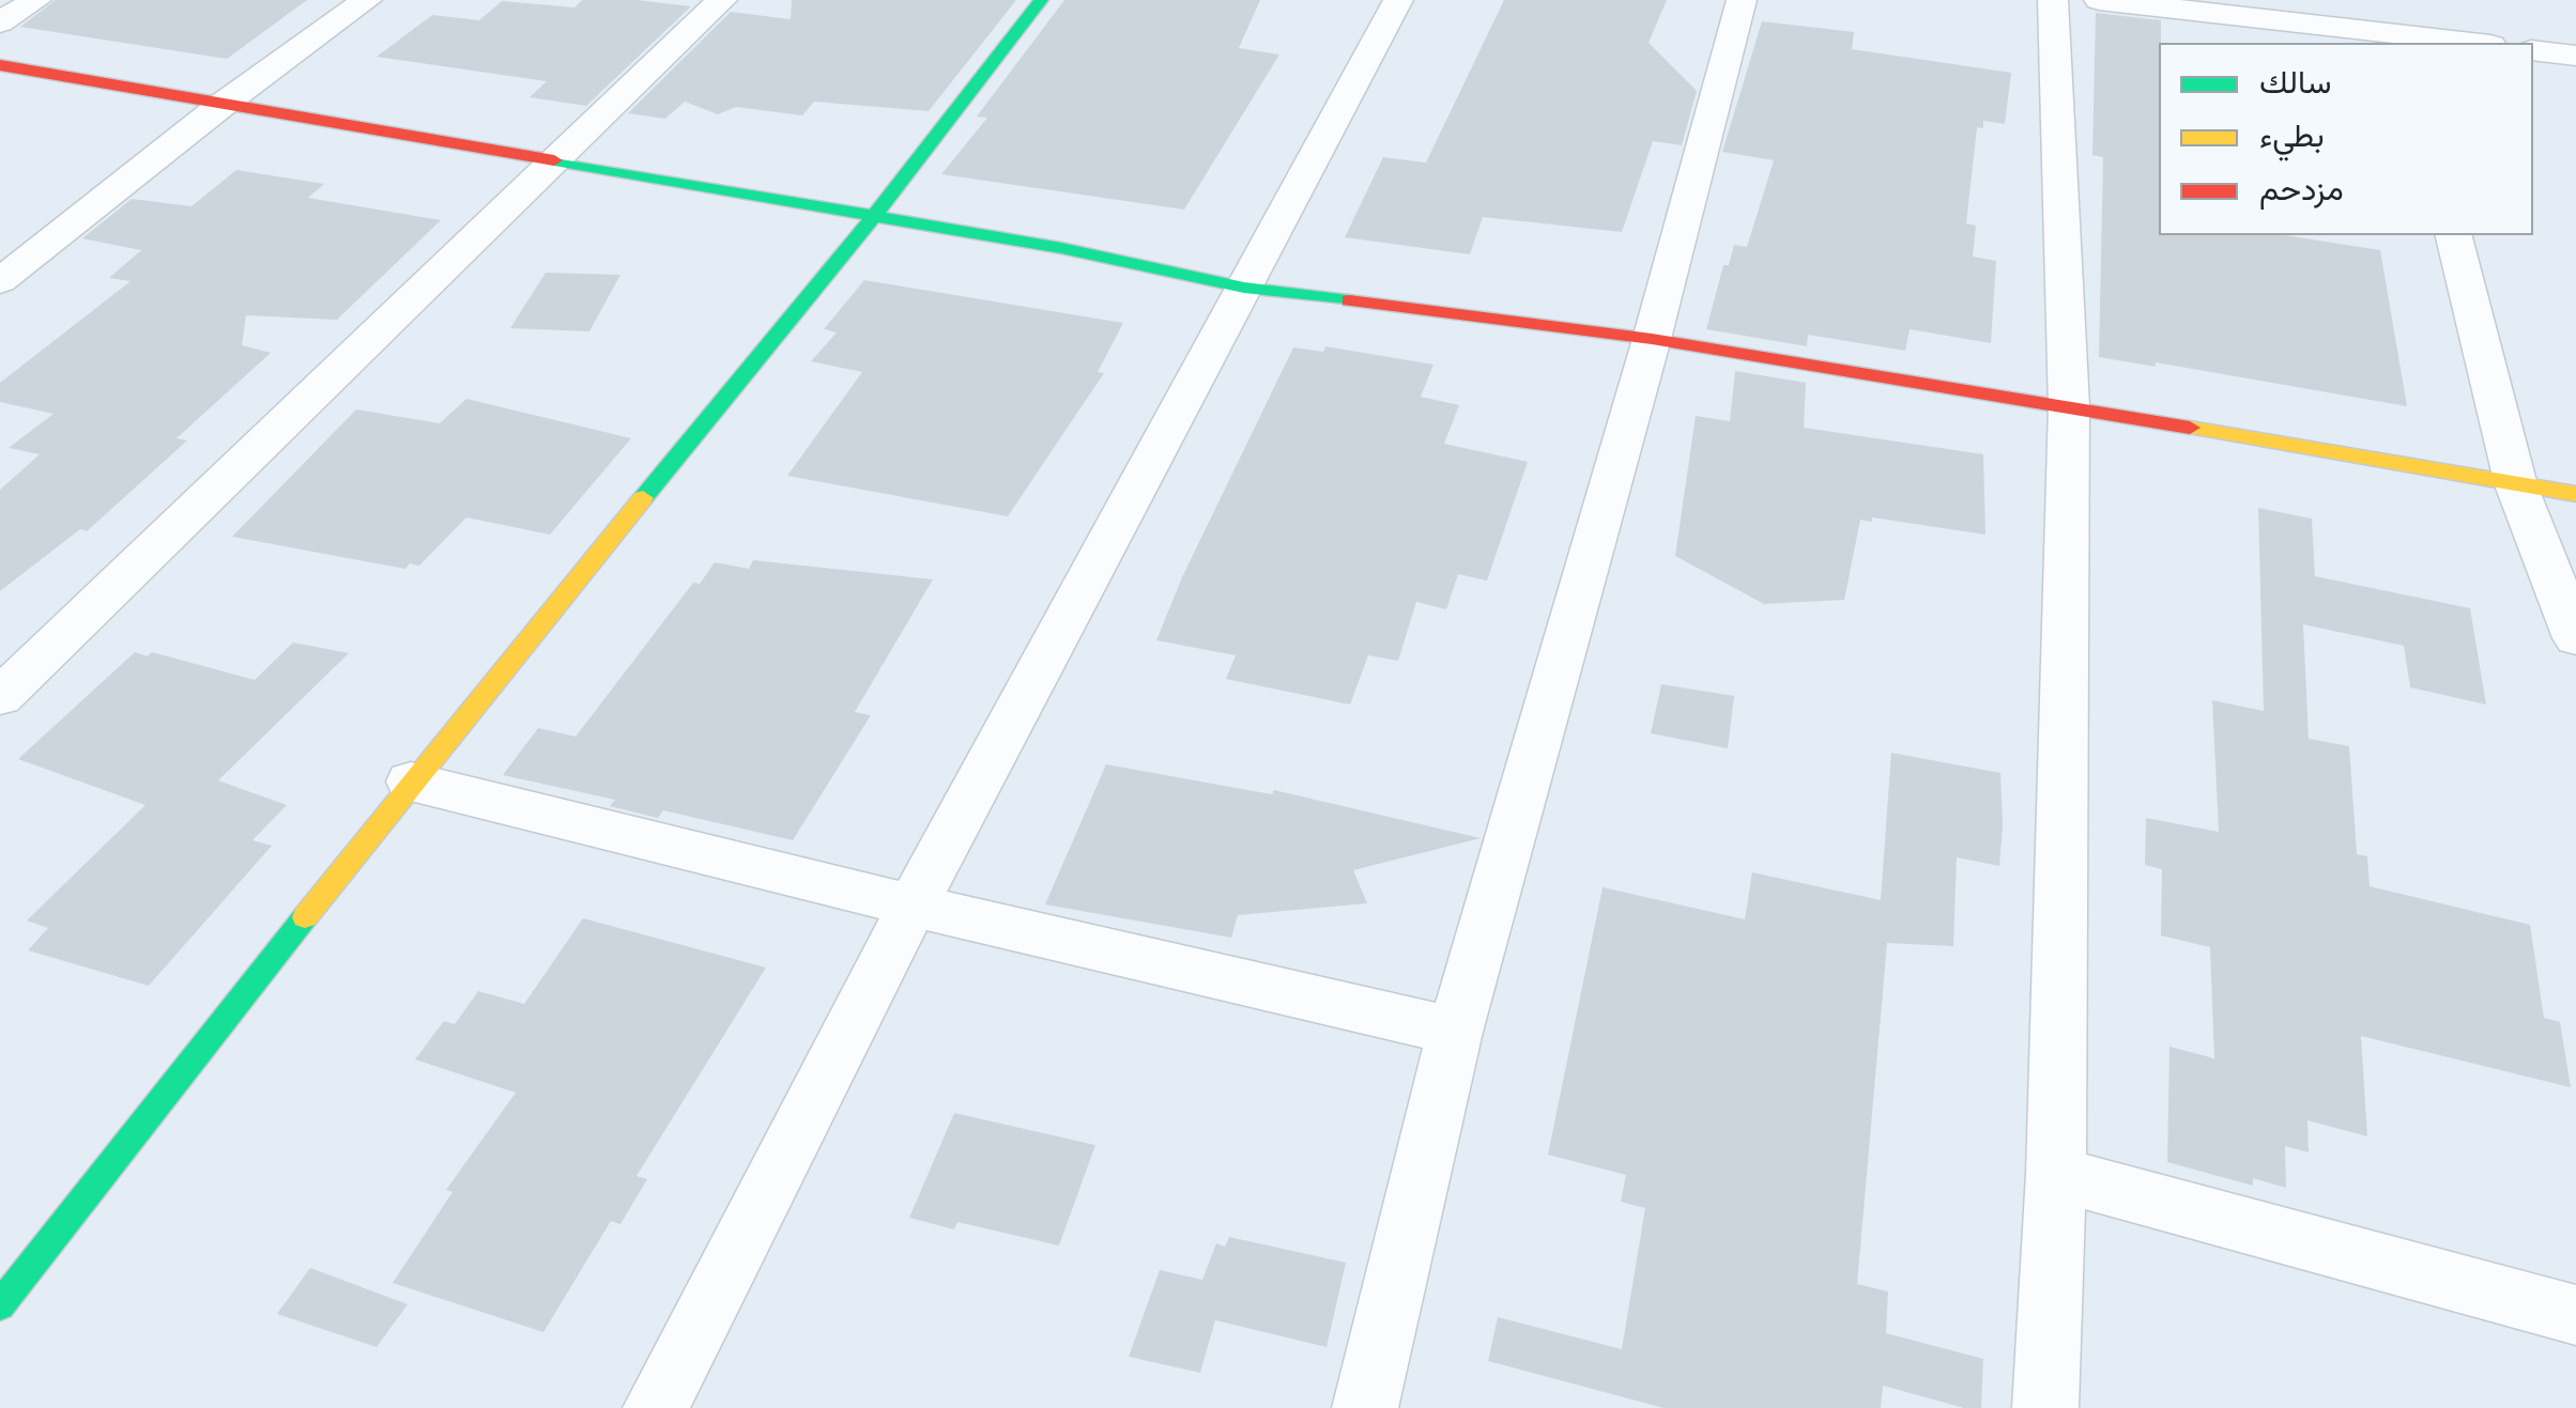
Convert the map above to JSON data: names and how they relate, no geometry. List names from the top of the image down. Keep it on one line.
{"legend":["سالك","بطيء","مزدحم"]}
